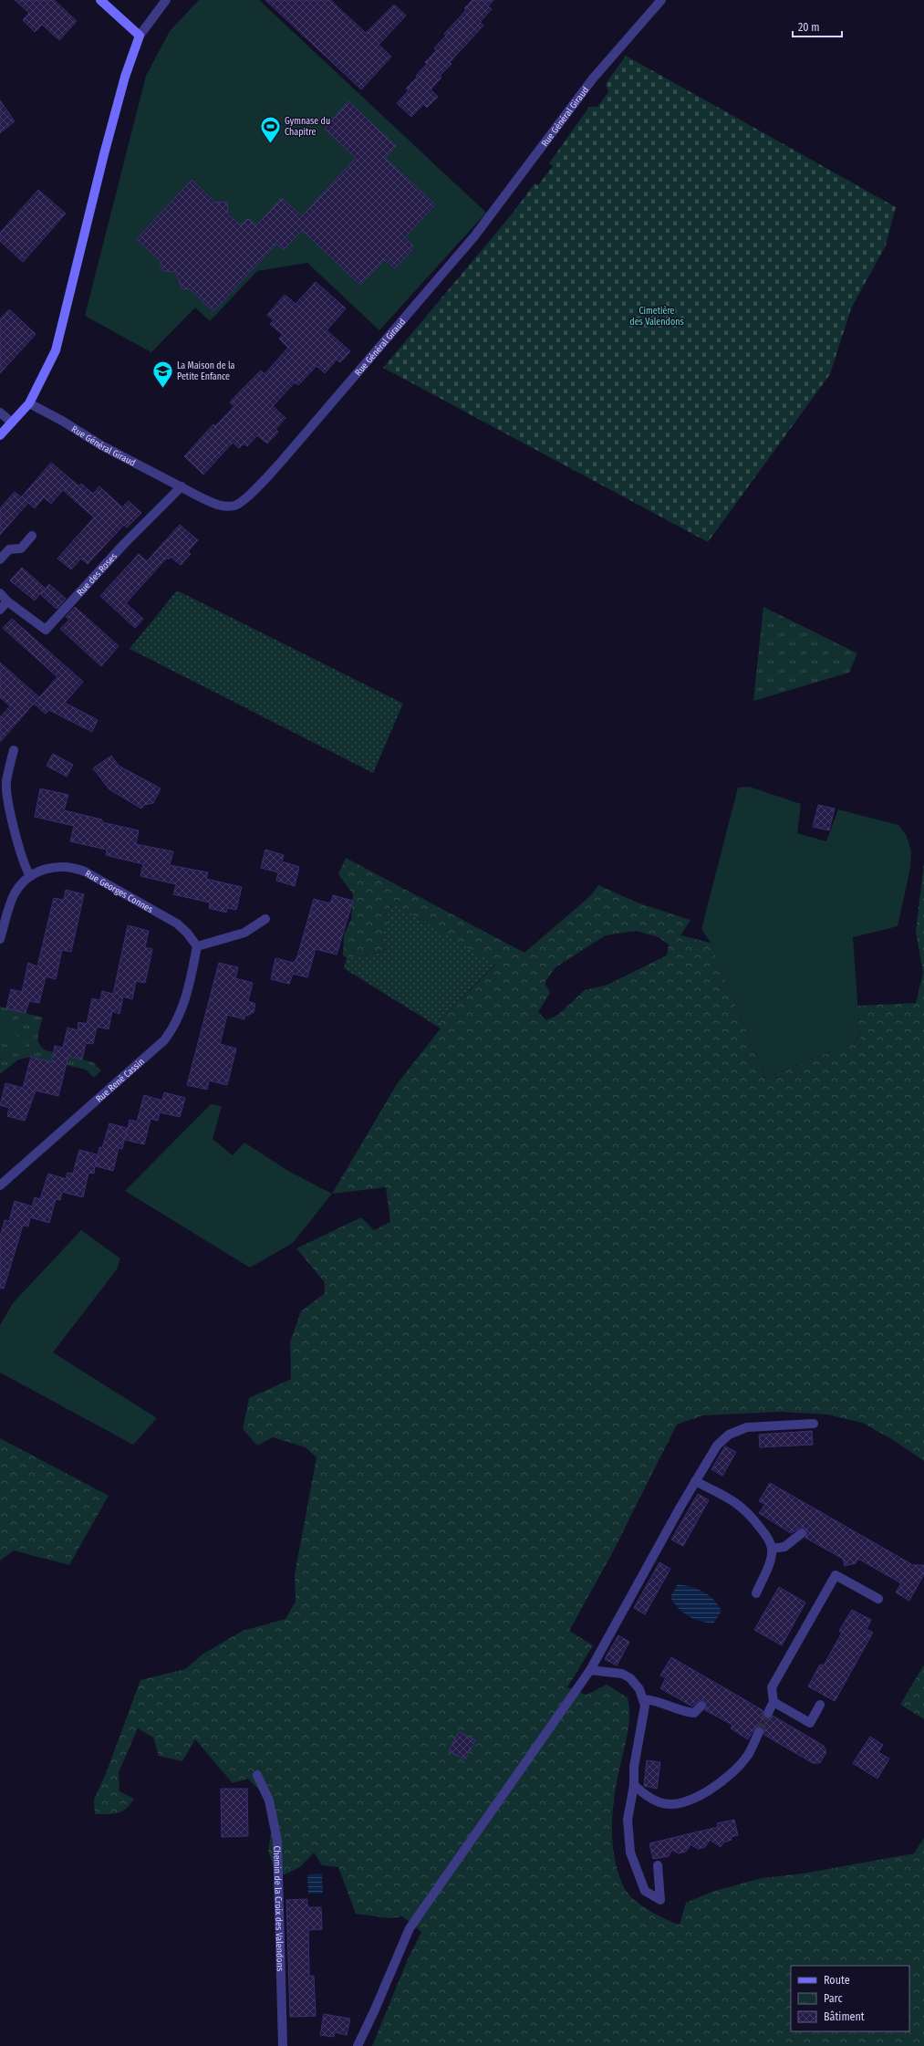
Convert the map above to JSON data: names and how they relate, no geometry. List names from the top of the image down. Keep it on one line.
{"streets":{"street":["Rue Général Giraud","Rue des Roses","Rue Georges Connes","Rue René Cassin","Chemin de la Croix des Valendons"]},"crossings":[["Rue Général Giraud","Rue des Roses"],["Rue Georges Connes","Rue René Cassin"]],"parks":["Cimetière des Valendons"],"places":{"sports":["Gymnase du Chapitre"],"school or university":["La Maison de la Petite Enfance"]},"legend":["Route","Parc","Bâtiment"],"scale_bar":"20 m"}
